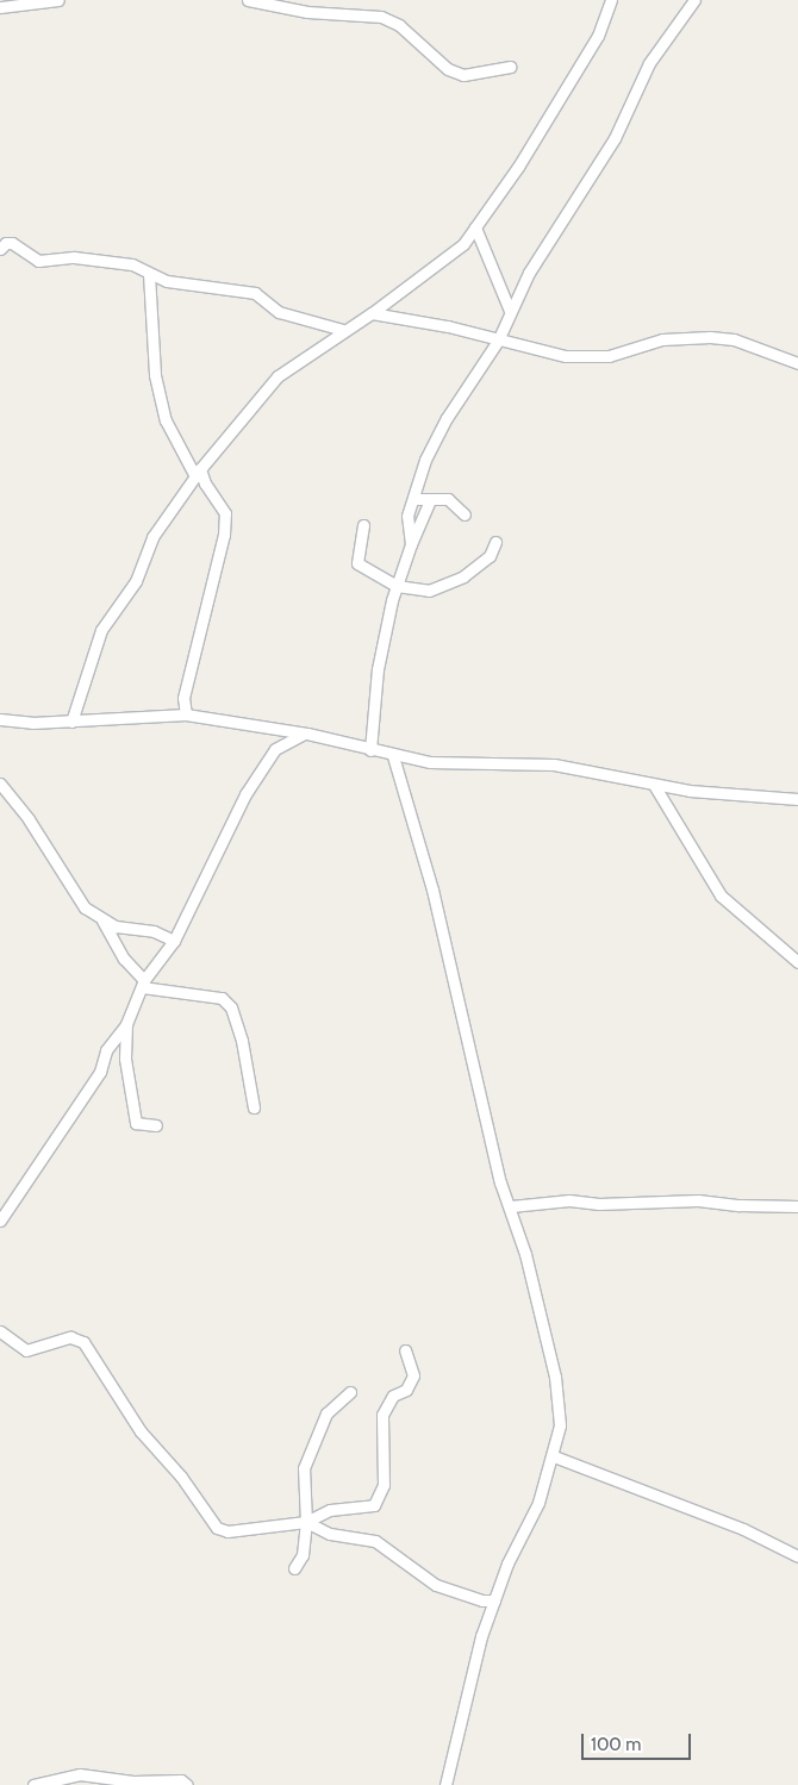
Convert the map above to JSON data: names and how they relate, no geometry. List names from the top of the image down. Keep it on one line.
{"scale_bar":"100 m"}
